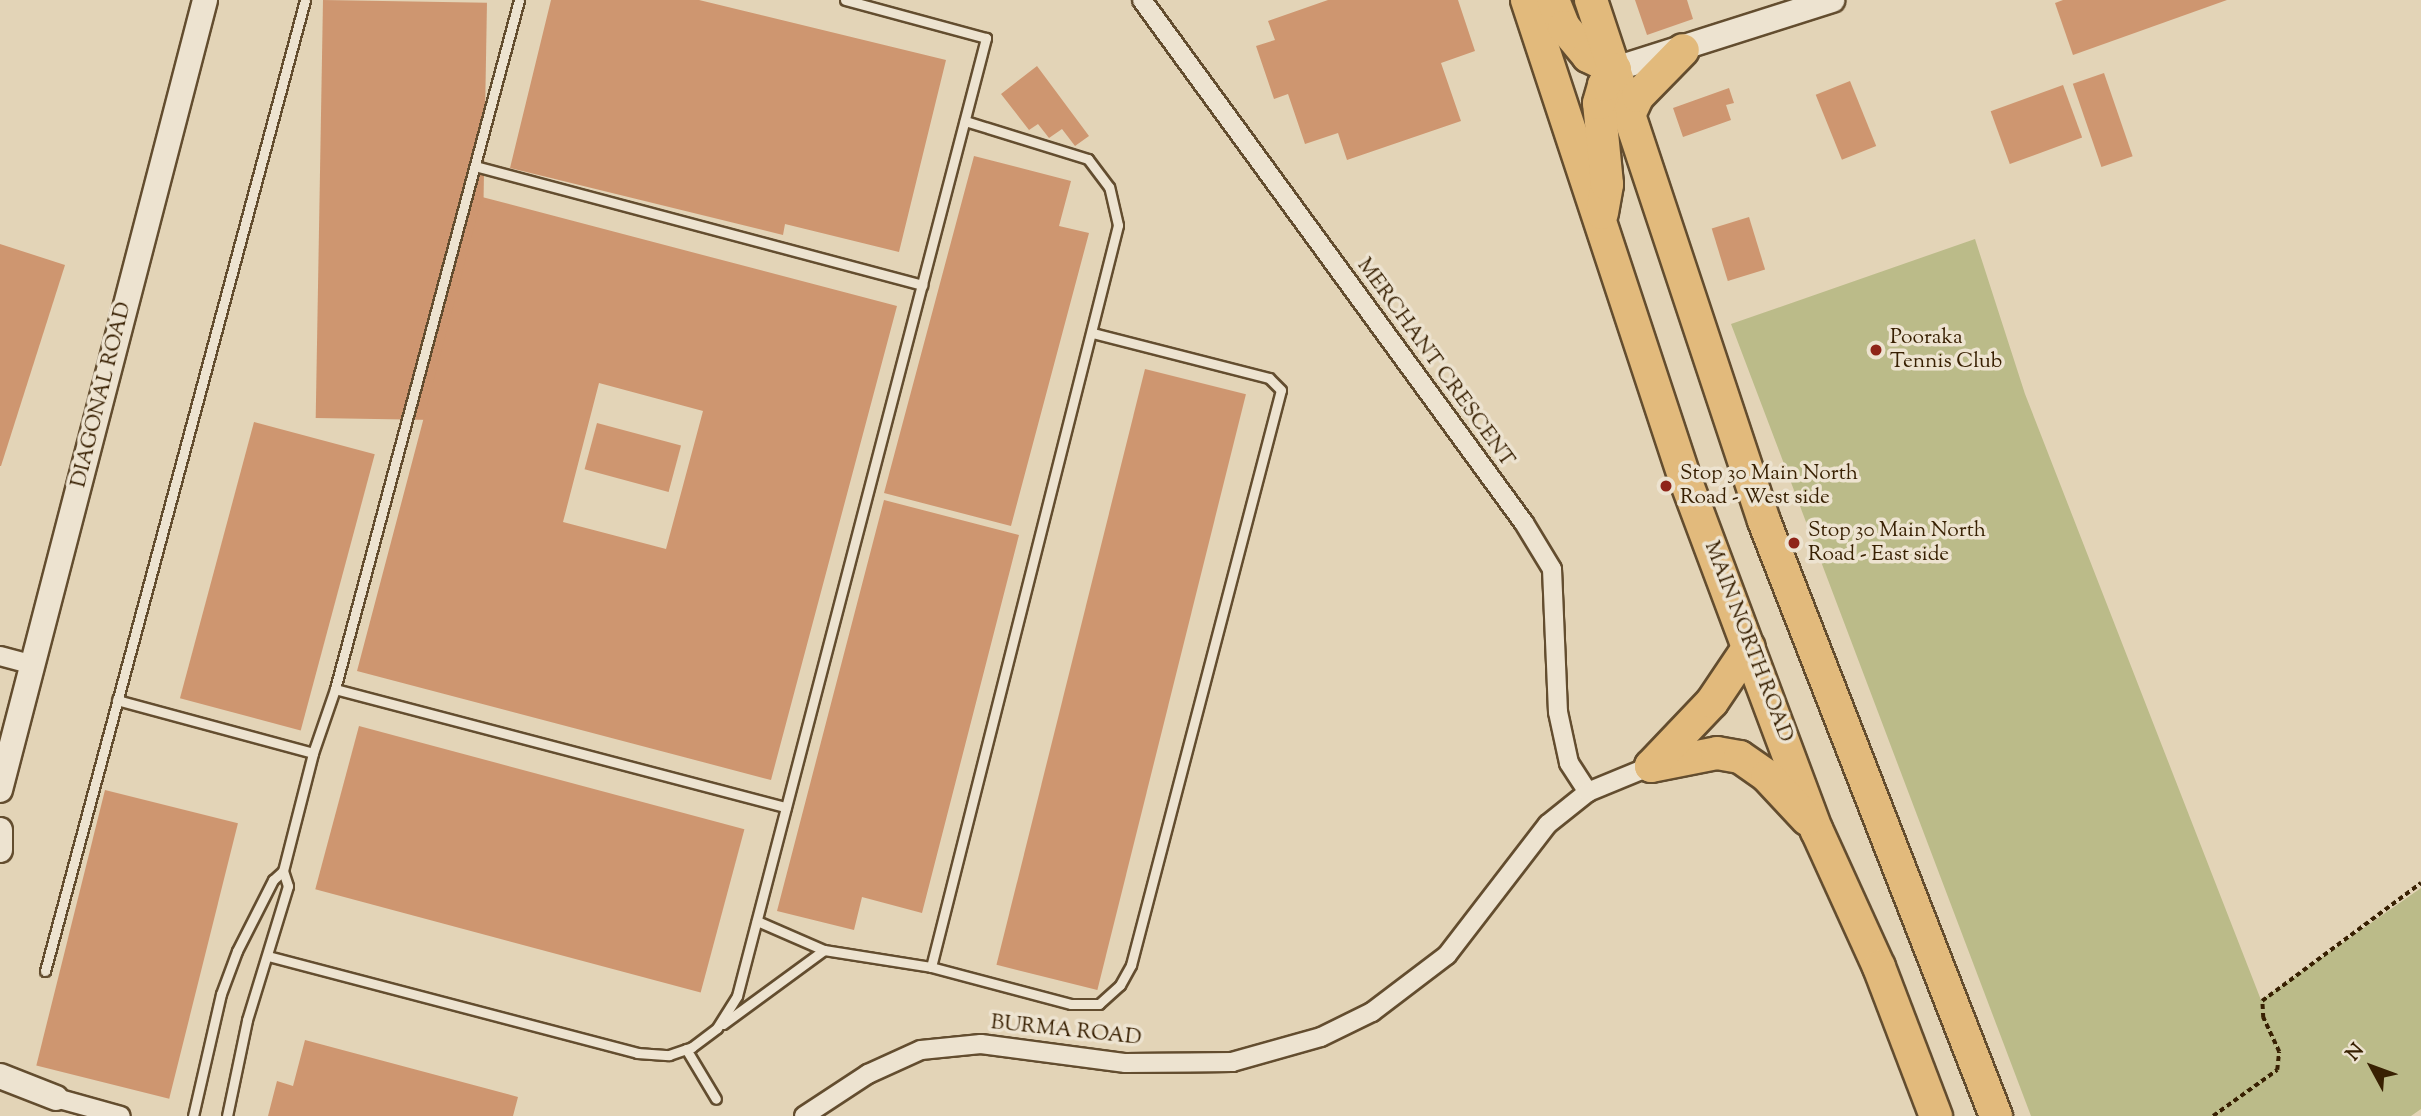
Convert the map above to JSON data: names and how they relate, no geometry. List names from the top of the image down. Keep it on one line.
{"streets":{"highway":["MAIN NORTH ROAD"],"street":["MERCHANT CRESCENT","DIAGONAL ROAD","BURMA ROAD"]},"crossings":[["MERCHANT CRESCENT","BURMA ROAD"]],"places":["Pooraka Tennis Club","Stop 30 Main North Road - West side","Stop 30 Main North Road - East side"],"north":"top left"}
